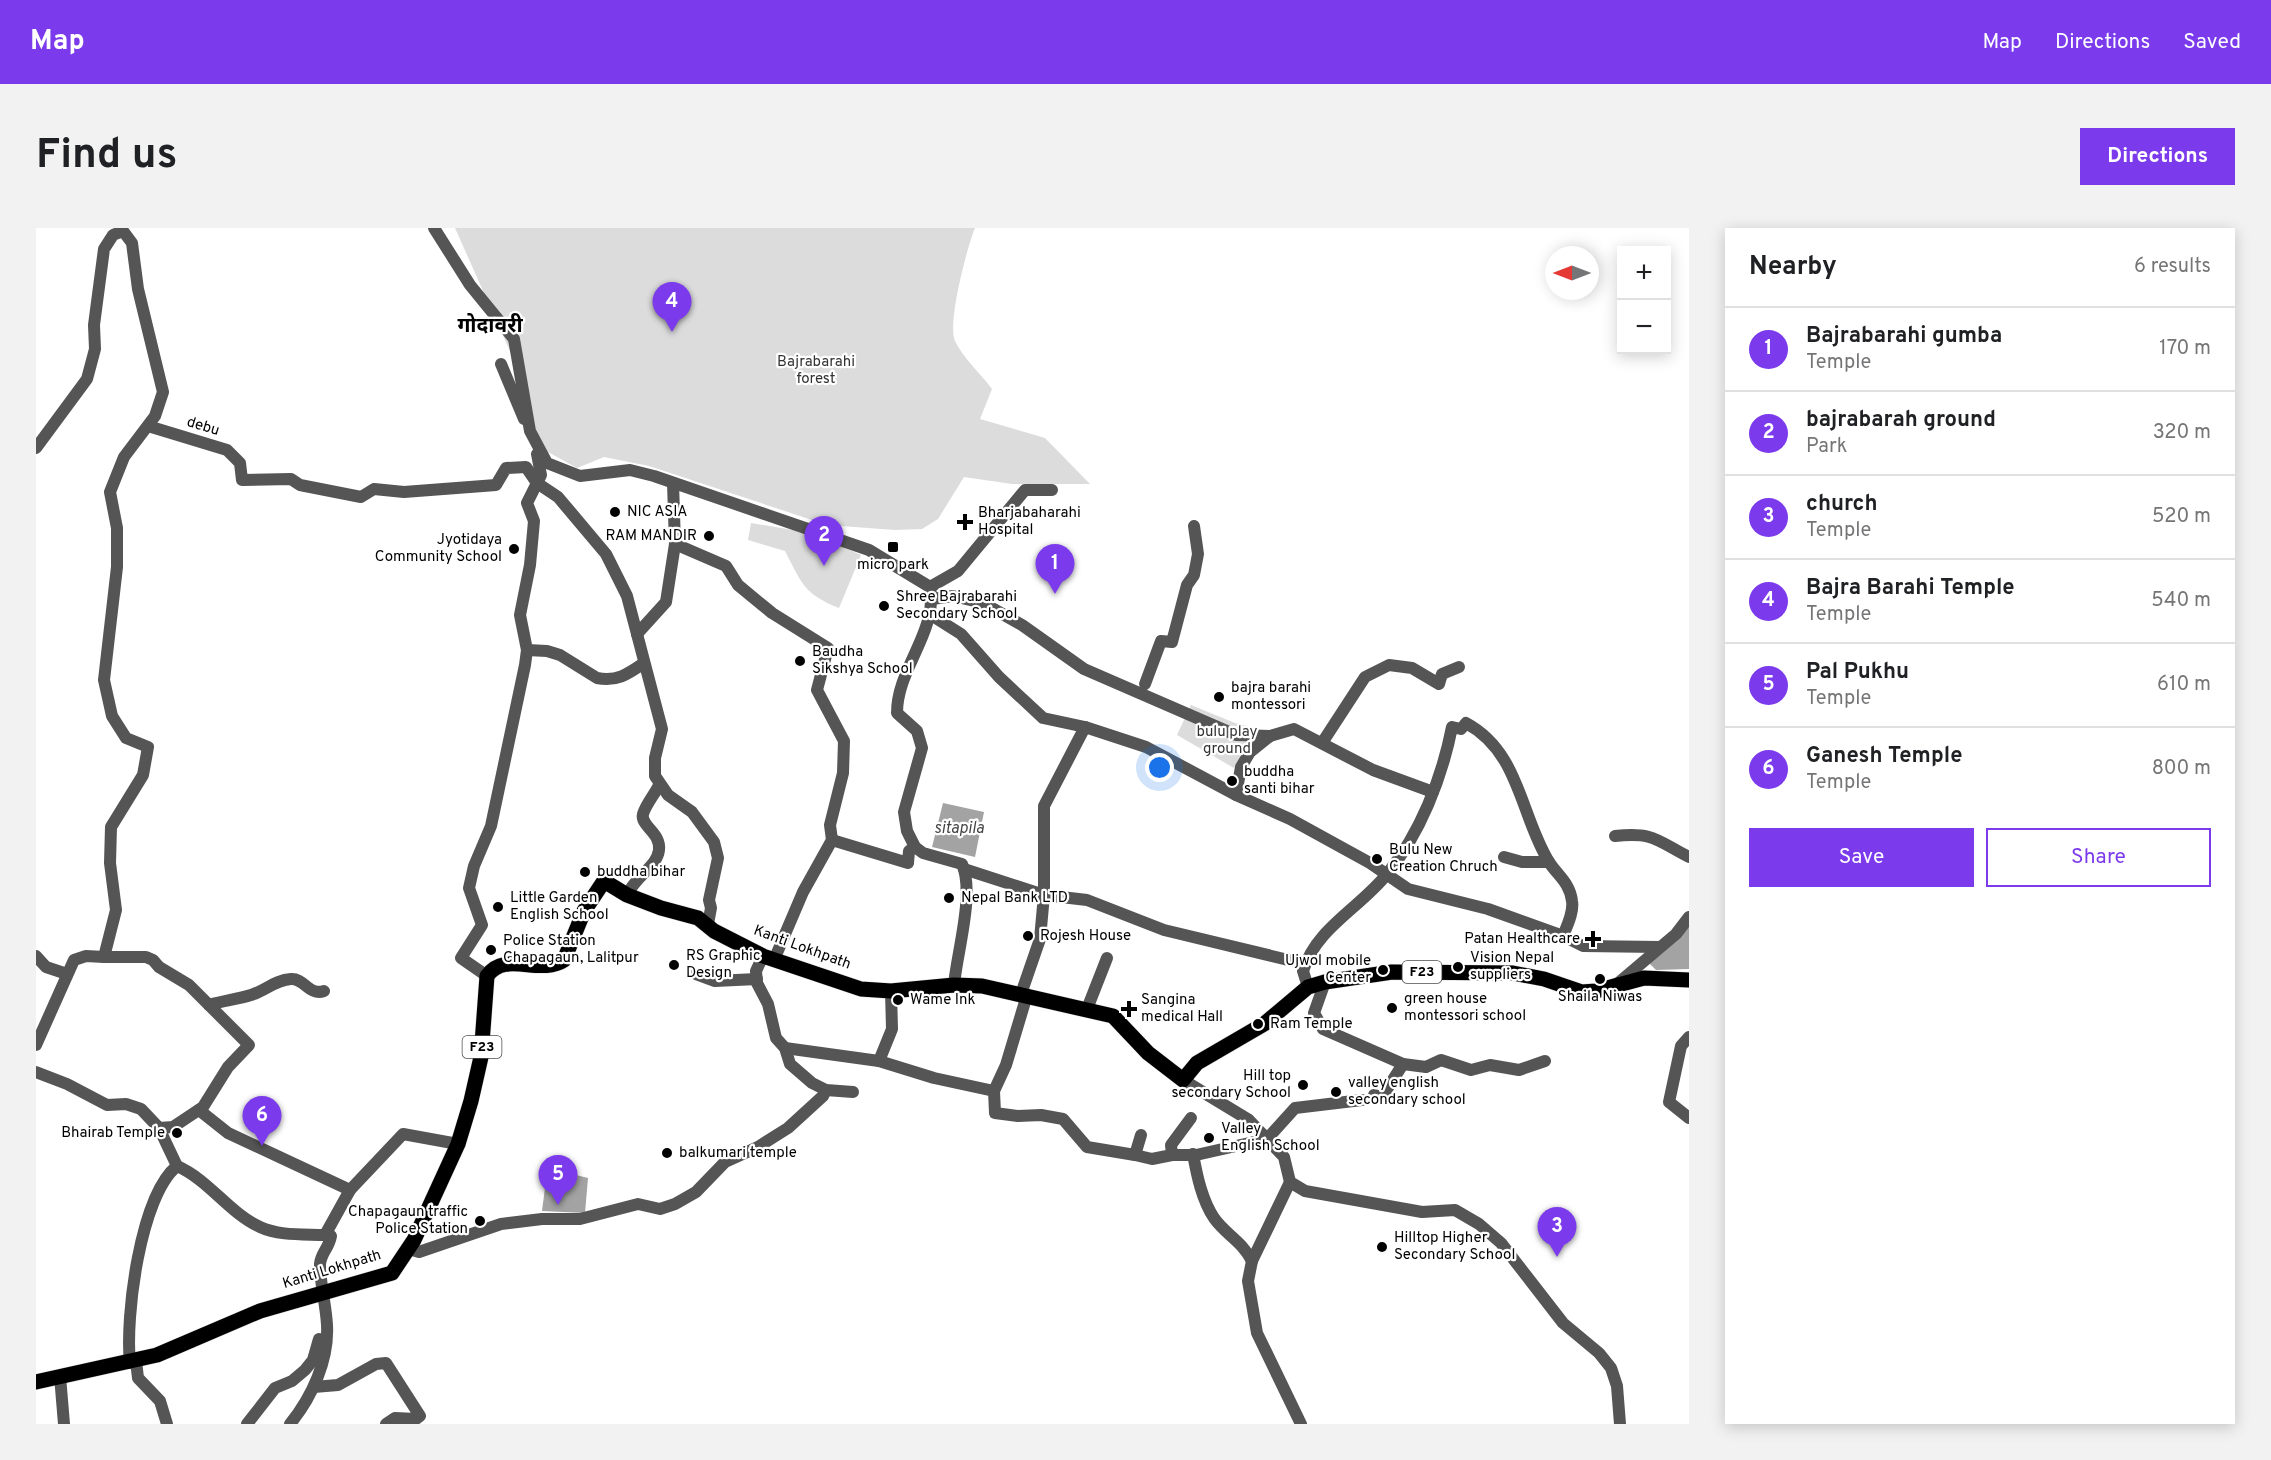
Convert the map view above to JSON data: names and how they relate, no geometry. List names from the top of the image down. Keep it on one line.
{"streets":{"main road":["Kanti Lokhpath","F23"],"street":["debu"]},"crossings":[["Kanti Lokhpath","F23"]],"districts":["गोदावरी"],"water":["sitapila"],"parks":["Bajrabarahi forest","bulu play ground"],"places":{"other":["NIC ASIA","RAM MANDIR","Jyotidaya Community School","Shree Bajrabarahi Secondary School","Baudha Sikshya School","bajra barahi montessori","buddha santi bihar","Bulu New Creation Chruch","buddha bihar","Nepal Bank LTD","Little Garden English School","Rojesh House","Police Station Chapagaun, Lalitpur","RS Graphic Design","Vision Nepal suppliers","Ujwol mobile Center","Shaila Niwas","Wame Ink","green house montessori school","Ram Temple","Hill top secondary School","valley english secondary school","Bhairab Temple","Valley English School","balkumari temple","Chapagaun traffic Police Station","Hilltop Higher Secondary School"],"health":["Bharjabaharahi Hospital","Patan Healthcare","Sangina medical Hall"],"transit":["micro park"]},"north":"left","page":{"header":"Map","nav":["Map","Directions","Saved"],"buttons":["Directions",["Save","Share"]],"title":"Find us","heading":["Nearby","6 results"],"map_buttons":["+","−"],"pins":["4","2","1","6","5","3"],"list":[{"mark":"1","name":"Bajrabarahi gumba","note":"Temple","value":"170 m"},{"mark":"2","name":"bajrabarah ground","note":"Park","value":"320 m"},{"mark":"3","name":"church","note":"Temple","value":"520 m"},{"mark":"4","name":"Bajra Barahi Temple","note":"Temple","value":"540 m"},{"mark":"5","name":"Pal Pukhu","note":"Temple","value":"610 m"},{"mark":"6","name":"Ganesh Temple","note":"Temple","value":"800 m"}]}}
